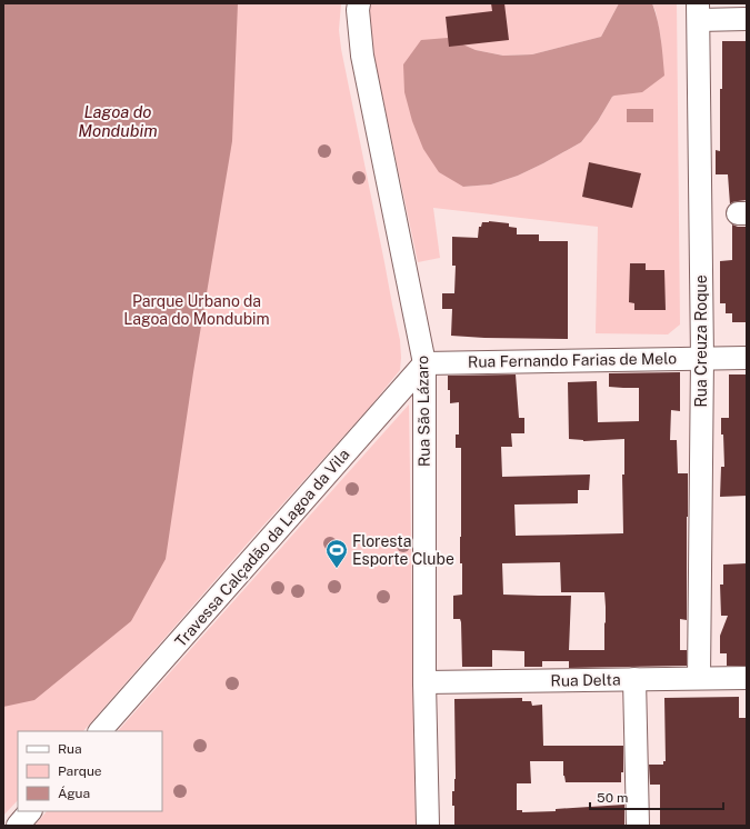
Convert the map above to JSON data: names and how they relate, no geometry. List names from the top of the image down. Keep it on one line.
{"streets":{"street":["Rua Creuza Roque","Rua Fernando Farias de Melo","Rua São Lázaro","Travessa Calçadão da Lagoa da Vila","Rua Delta"]},"crossings":[["Rua Creuza Roque","Rua Fernando Farias de Melo"],["Rua Creuza Roque","Rua Delta"],["Rua Fernando Farias de Melo","Rua São Lázaro"],["Rua Fernando Farias de Melo","Travessa Calçadão da Lagoa da Vila"],["Rua São Lázaro","Travessa Calçadão da Lagoa da Vila"],["Rua São Lázaro","Rua Delta"]],"water":["Lagoa do Mondubim"],"parks":["Parque Urbano da Lagoa do Mondubim"],"places":{"sports":["Floresta Esporte Clube"]},"legend":["Rua","Parque","Água"],"scale_bar":"50 m"}
